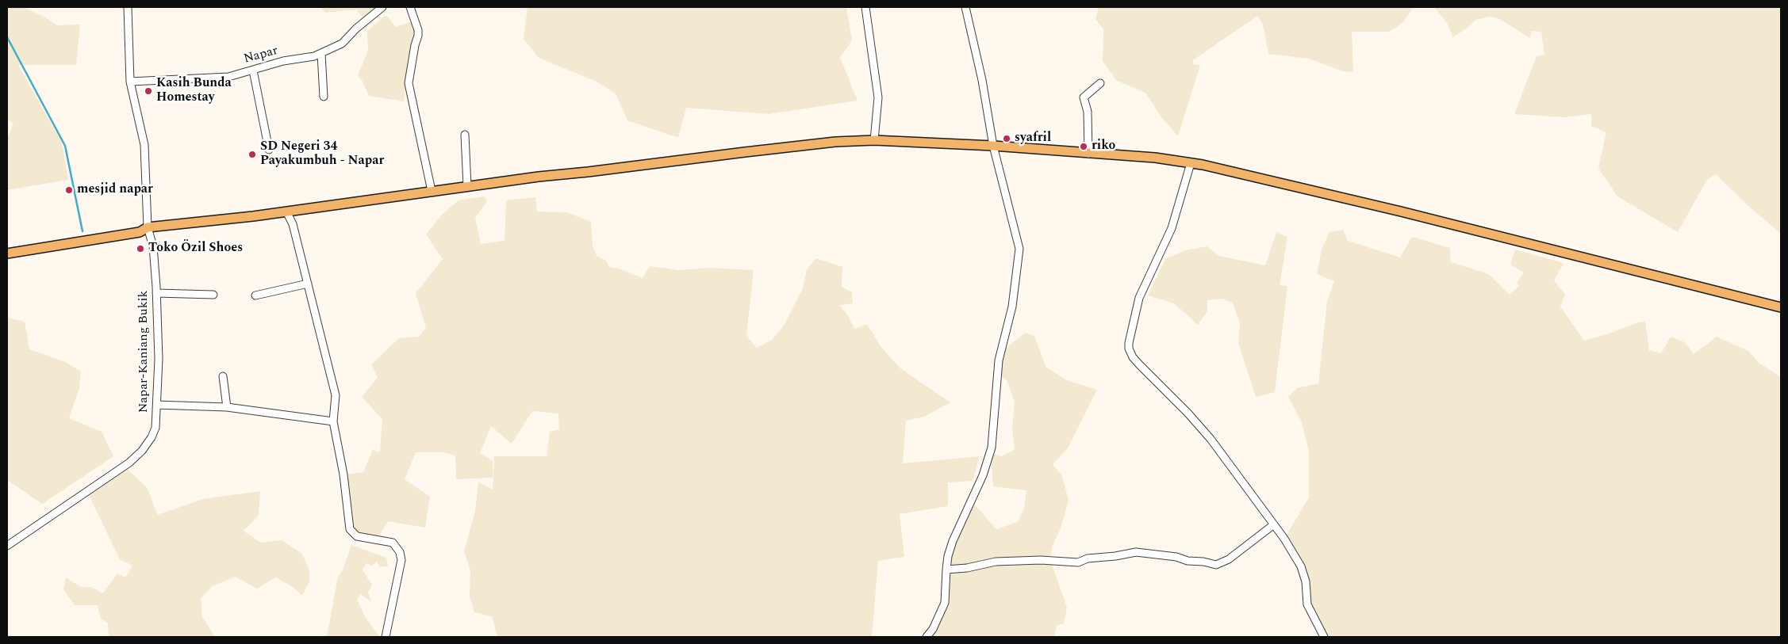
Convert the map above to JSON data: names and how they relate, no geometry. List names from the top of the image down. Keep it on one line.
{"streets":{"street":["Napar","Napar-Kaniang Bukik"]},"places":["Kasih Bunda Homestay","syafril","riko","SD Negeri 34 Payakumbuh - Napar","mesjid napar","Toko Özil Shoes"]}
